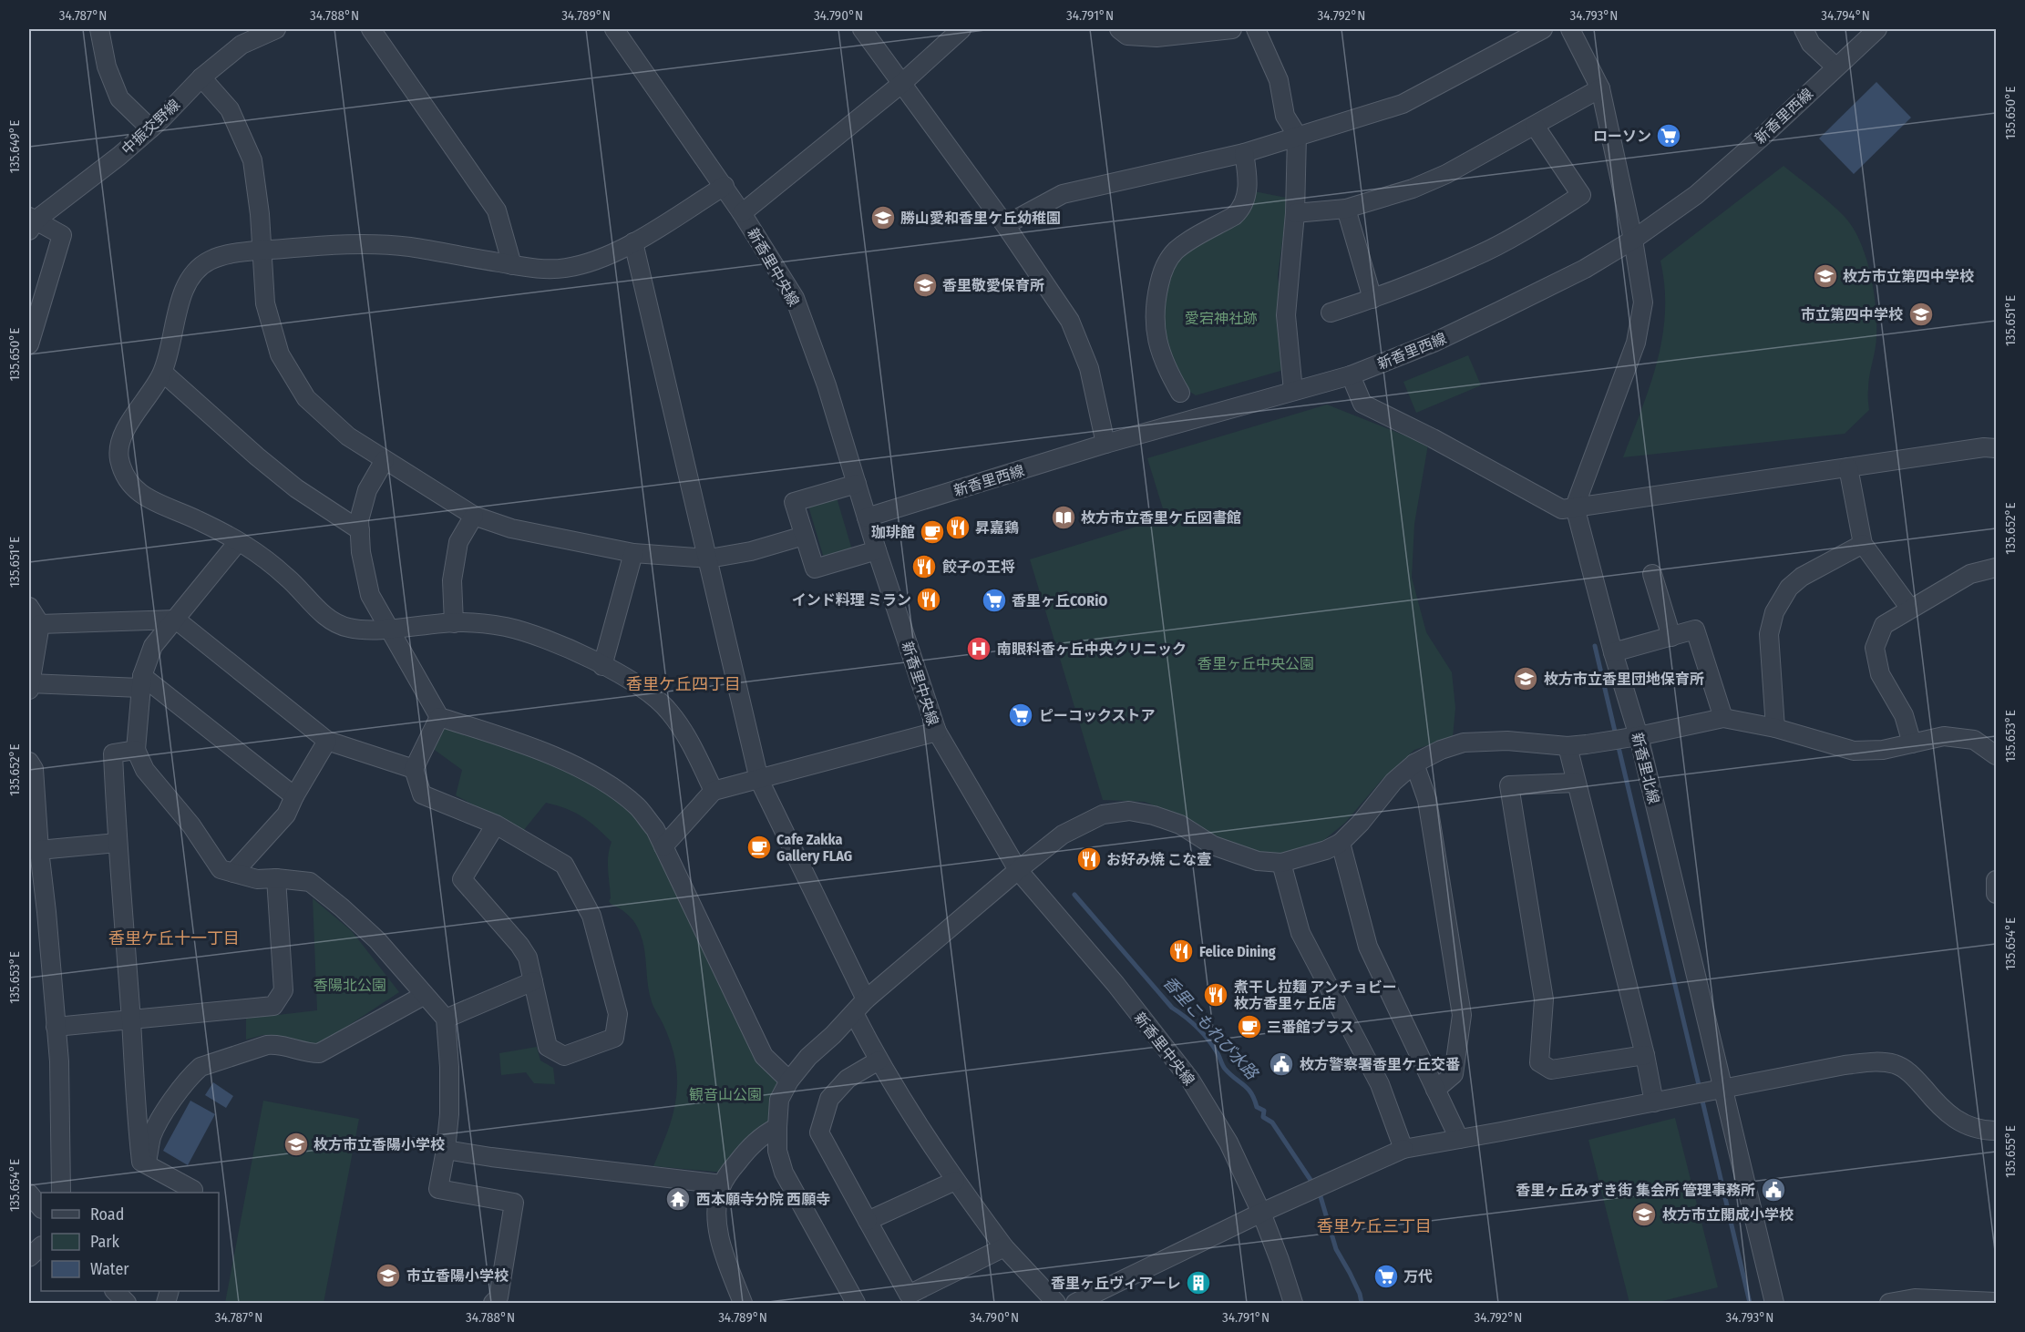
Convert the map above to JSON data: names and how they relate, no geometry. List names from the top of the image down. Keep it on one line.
{"streets":{"street":["新香里西線","中振交野線","新香里中央線","新香里北線"]},"crossings":[["新香里西線","新香里中央線"]],"districts":["香里ケ丘四丁目","香里ケ丘十一丁目","香里ケ丘三丁目"],"water":["香里こもれび水路"],"parks":["愛宕神社跡","香里ヶ丘中央公園","香陽北公園","観音山公園"],"places":{"supermarket":["ローソン","香里ヶ丘CORiO","ピーコックストア","万代"],"school or university":["勝山愛和香里ケ丘幼稚園","枚方市立第四中学校","香里敬愛保育所","市立第四中学校","枚方市立香里団地保育所","枚方市立香陽小学校","枚方市立開成小学校","市立香陽小学校"],"library":["枚方市立香里ケ丘図書館"],"restaurant":["昇嘉鶏","餃子の王将","インド料理 ミラン","お好み焼 こな壹","Felice Dining","煮干し拉麺 アンチョビー 枚方香里ヶ丘店"],"cafe":["珈琲館","Cafe Zakka Gallery FLAG","三番館プラス"],"hospital":["南眼科香ヶ丘中央クリニック"],"public building":["枚方警察署香里ケ丘交番","香里ヶ丘みずき街 集会所 管理事務所"],"temple":["西本願寺分院 西願寺"],"building":["香里ヶ丘ヴィアーレ"]},"legend":["Road","Park","Water"],"coordinates":["34.787°N","34.788°N","34.789°N","34.790°N","34.791°N","34.792°N","34.793°N","34.794°N","135.650°E","135.649°E","135.651°E","135.652°E","135.653°E","135.654°E","135.655°E"]}
